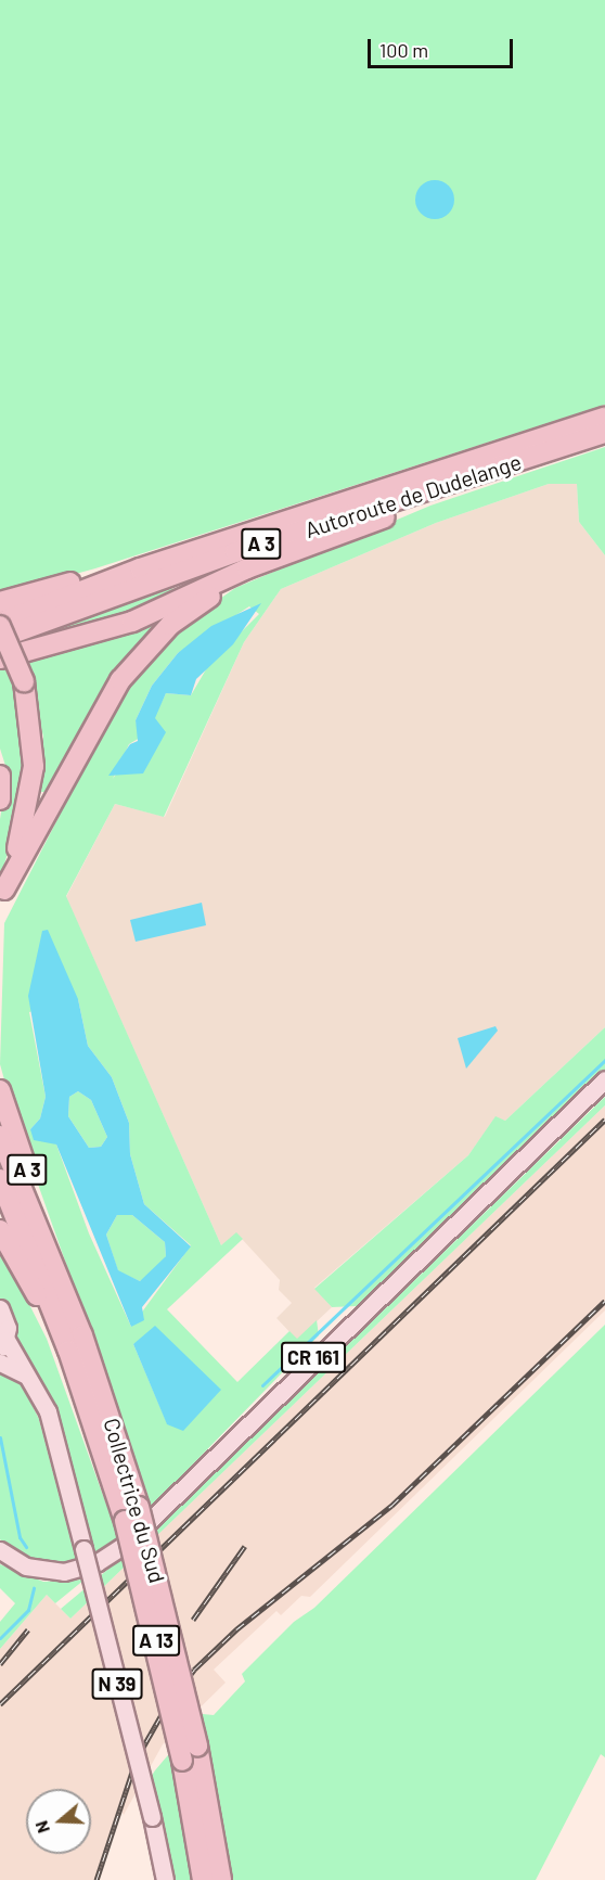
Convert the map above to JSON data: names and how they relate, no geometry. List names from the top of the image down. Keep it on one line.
{"streets":{"highway":["Autoroute de Dudelange","A 3","Collectrice du Sud","A 13"],"main road":["CR 161","N 39"]},"crossings":[["Autoroute de Dudelange","A 3"],["A 3","Collectrice du Sud"]],"scale_bar":"100 m","north":"left"}
